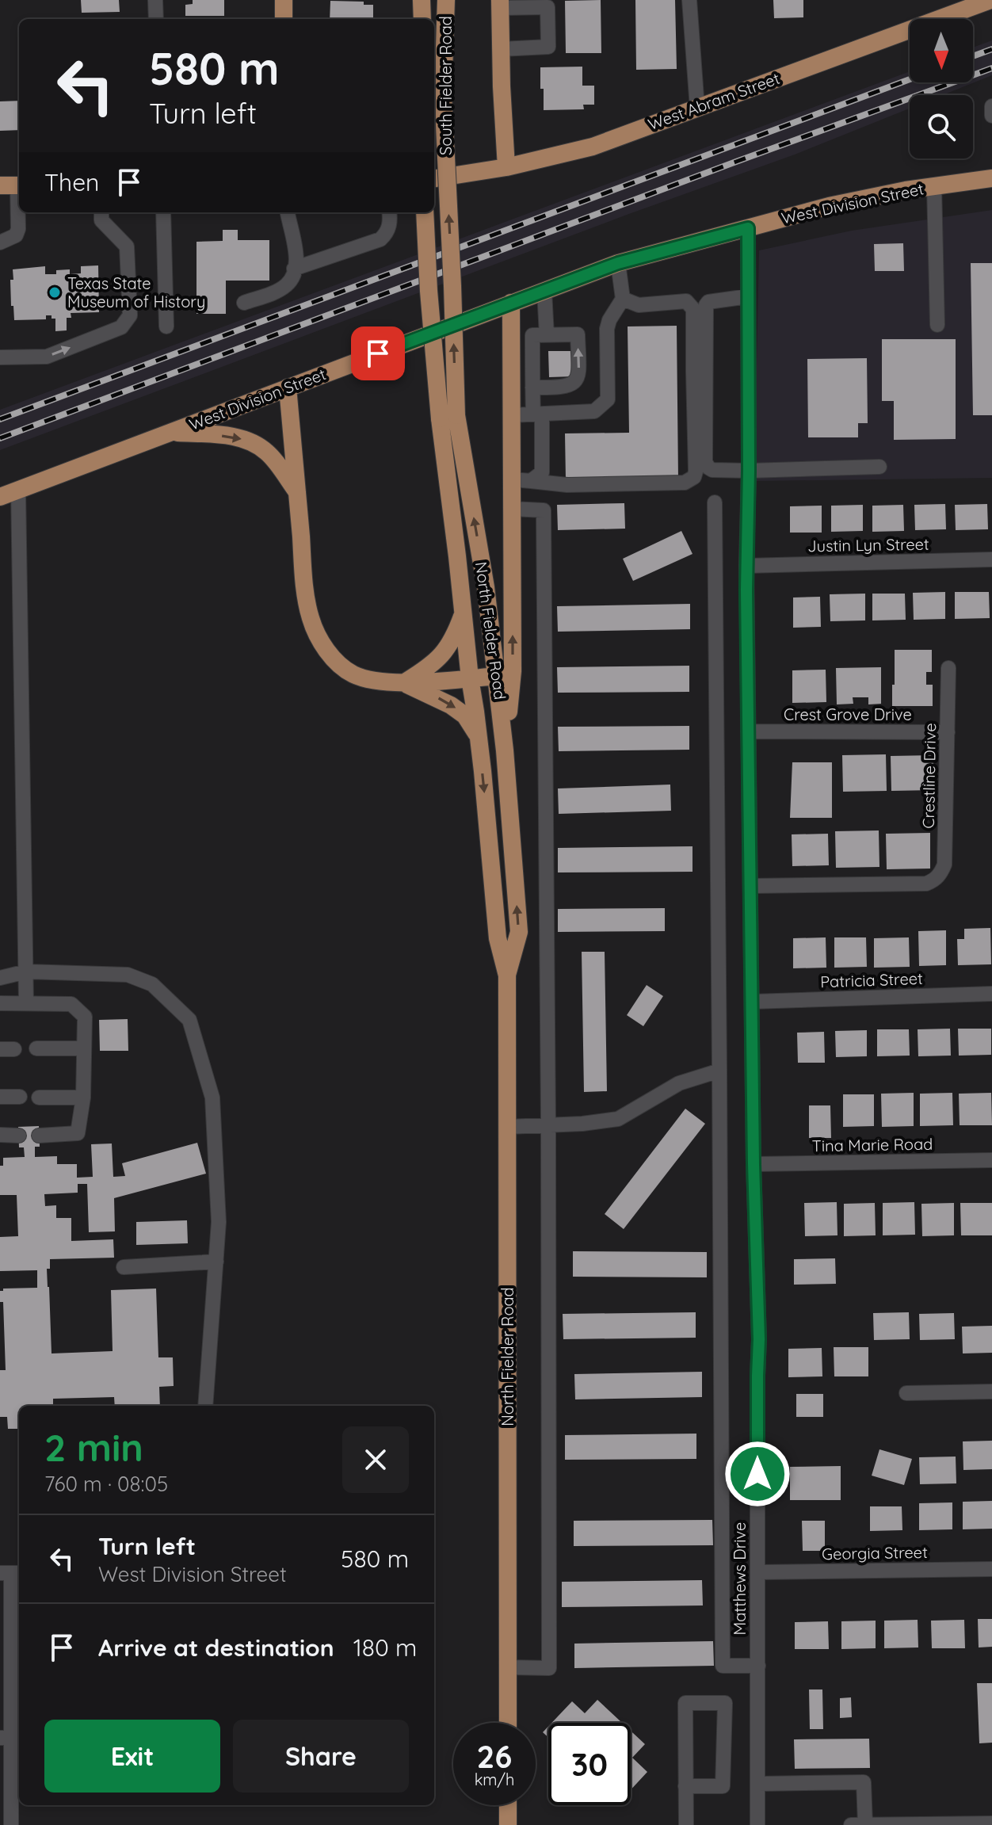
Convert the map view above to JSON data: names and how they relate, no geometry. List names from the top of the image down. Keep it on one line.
{"streets":{"main road":["South Fielder Road","West Abram Street","West Division Street","North Fielder Road"],"street":["Justin Lyn Street","Crest Grove Drive","Crestline Drive","Patricia Street","Tina Marie Road","Georgia Street","Matthews Drive"]},"crossings":[["South Fielder Road","North Fielder Road"],["West Division Street","Matthews Drive"],["Justin Lyn Street","Matthews Drive"],["Crest Grove Drive","Crestline Drive"],["Crest Grove Drive","Matthews Drive"],["Crestline Drive","Matthews Drive"],["Patricia Street","Matthews Drive"],["Tina Marie Road","Matthews Drive"],["Georgia Street","Matthews Drive"]],"places":["Texas State Museum of History"],"north":"bottom","page":{"turn":["580 m","Turn left"],"then":"Then","heading":["2 min","760 m · 08:05"],"list":[{"name":"Turn left","note":"West Division Street","value":"580 m"},{"name":"Arrive at destination","value":"180 m"}],"buttons":["Exit","Share"],"speed":"26 km/h","limit":"30"}}
